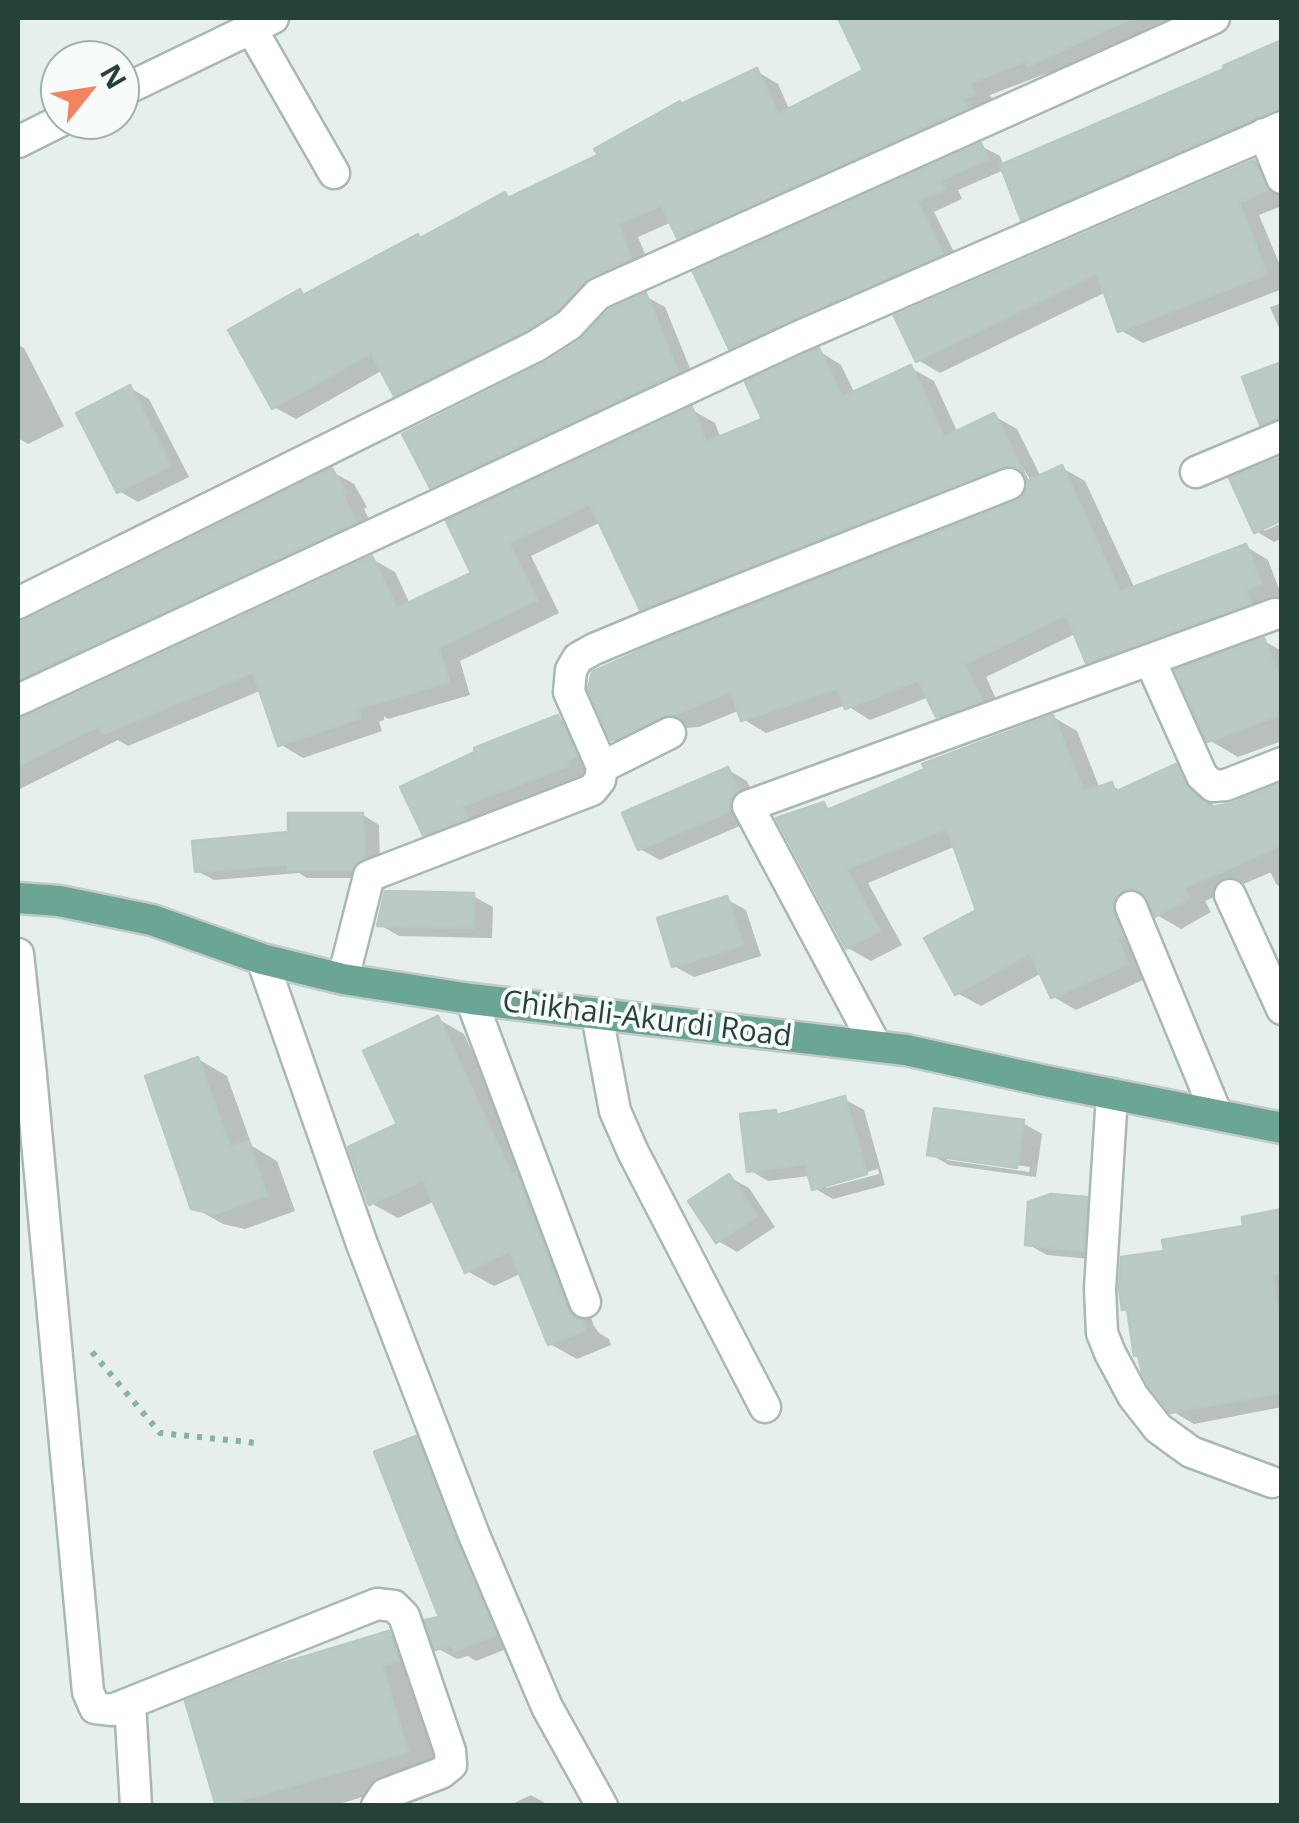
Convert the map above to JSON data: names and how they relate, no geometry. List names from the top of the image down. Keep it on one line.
{"streets":{"main road":["Chikhali-Akurdi Road"]},"north":"top right"}
